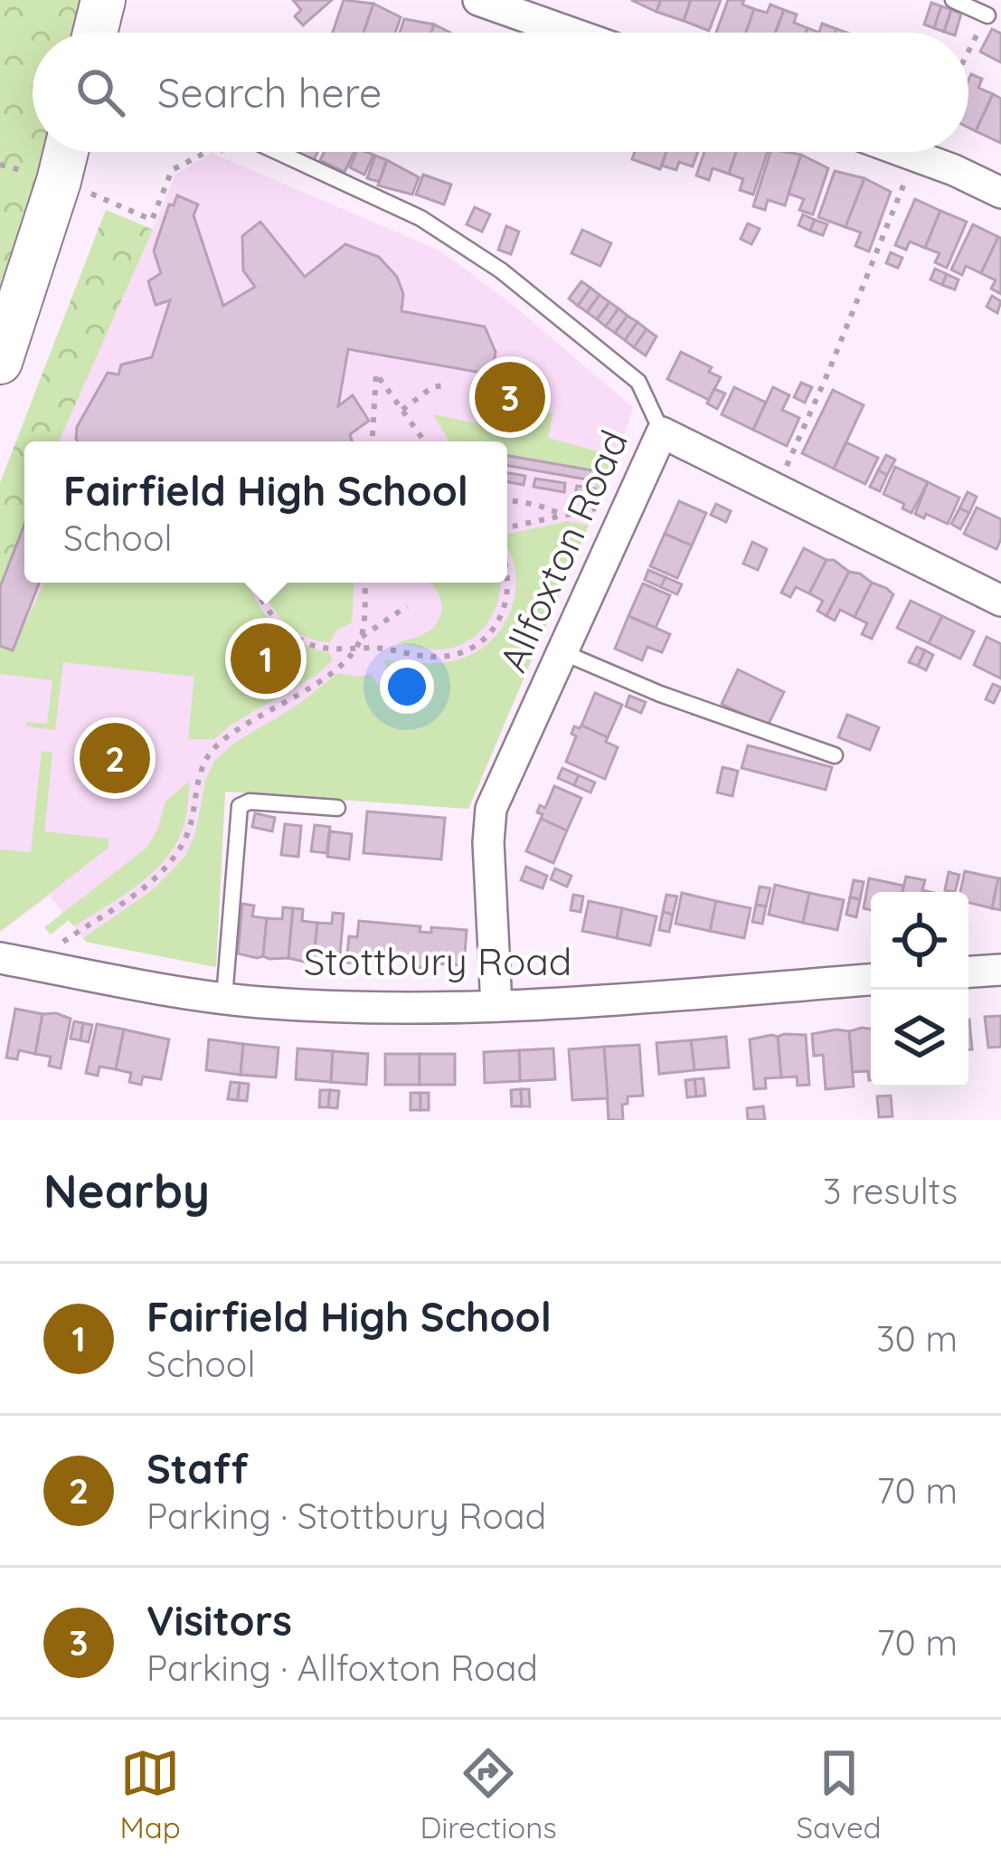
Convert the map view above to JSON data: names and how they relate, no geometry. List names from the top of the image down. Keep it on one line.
{"streets":{"street":["Allfoxton Road","Stottbury Road"]},"crossings":[["Allfoxton Road","Stottbury Road"]],"page":{"search":"Search here","pins":["3","1","2"],"popup":["Fairfield High School","School"],"heading":["Nearby","3 results"],"list":[{"mark":"1","name":"Fairfield High School","note":"School","value":"30 m"},{"mark":"2","name":"Staff","note":"Parking · Stottbury Road","value":"70 m"},{"mark":"3","name":"Visitors","note":"Parking · Allfoxton Road","value":"70 m"}],"nav":["Map","Directions","Saved"]}}
